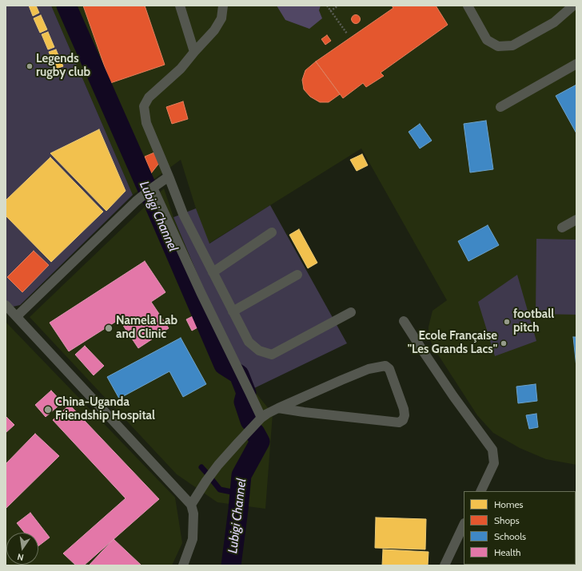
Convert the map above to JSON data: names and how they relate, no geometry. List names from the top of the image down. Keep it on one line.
{"water":["Lubigi Channel"],"places":["Legends rugby club","football pitch","Namela Lab and Clinic","Ecole Française \"Les Grands Lacs\"","China-Uganda Friendship Hospital"],"legend":["Homes","Shops","Schools","Health"],"north":"bottom"}
